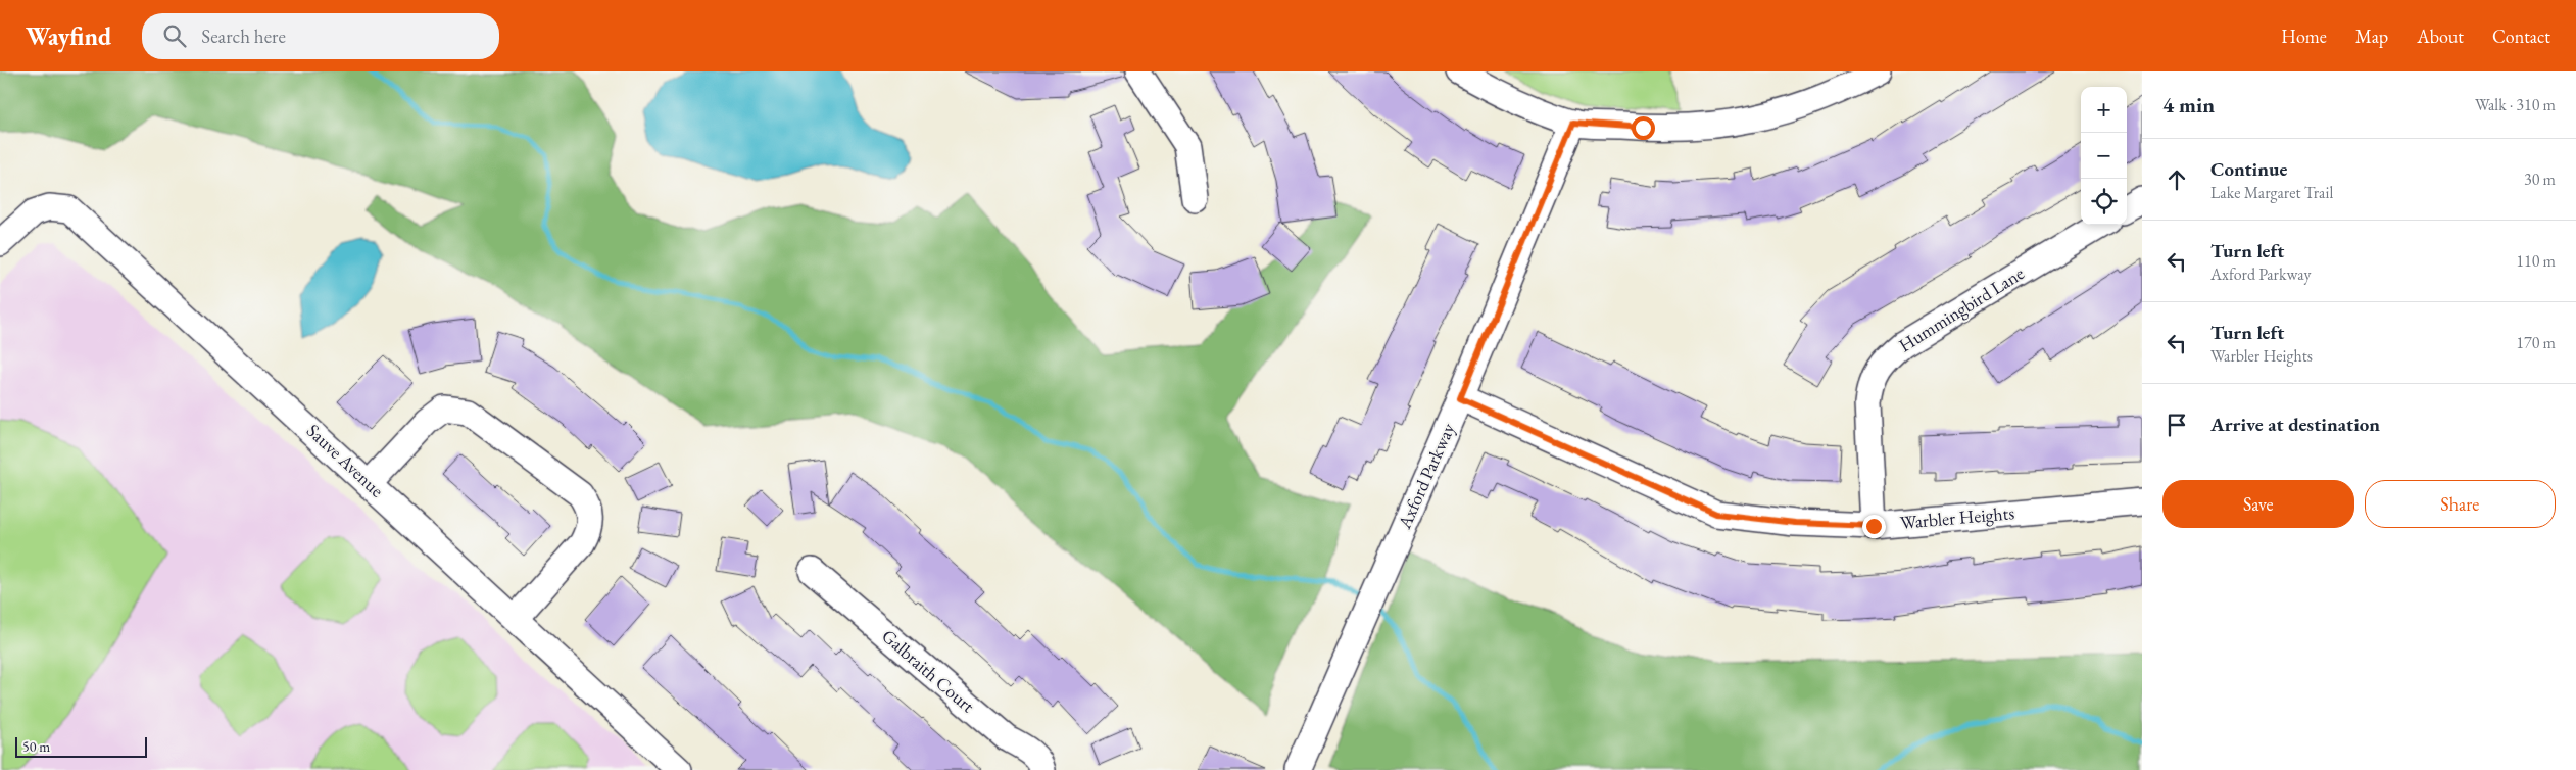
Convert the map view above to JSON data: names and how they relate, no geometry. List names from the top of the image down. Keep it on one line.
{"streets":{"street":["Hummingbird Lane","Sauve Avenue","Axford Parkway","Warbler Heights","Galbraith Court"]},"crossings":[["Hummingbird Lane","Warbler Heights"],["Axford Parkway","Warbler Heights"]],"scale_bar":"50 m","page":{"header":"Wayfind","search":"Search here","nav":["Home","Map","About","Contact"],"heading":["4 min","Walk · 310 m"],"map_buttons":["+","−"],"list":[["Continue","Lake Margaret Trail","30 m"],["Turn left","Axford Parkway","110 m"],["Turn left","Warbler Heights","170 m"],"Arrive at destination"],"buttons":["Save","Share"],"scale":"50 m"}}
